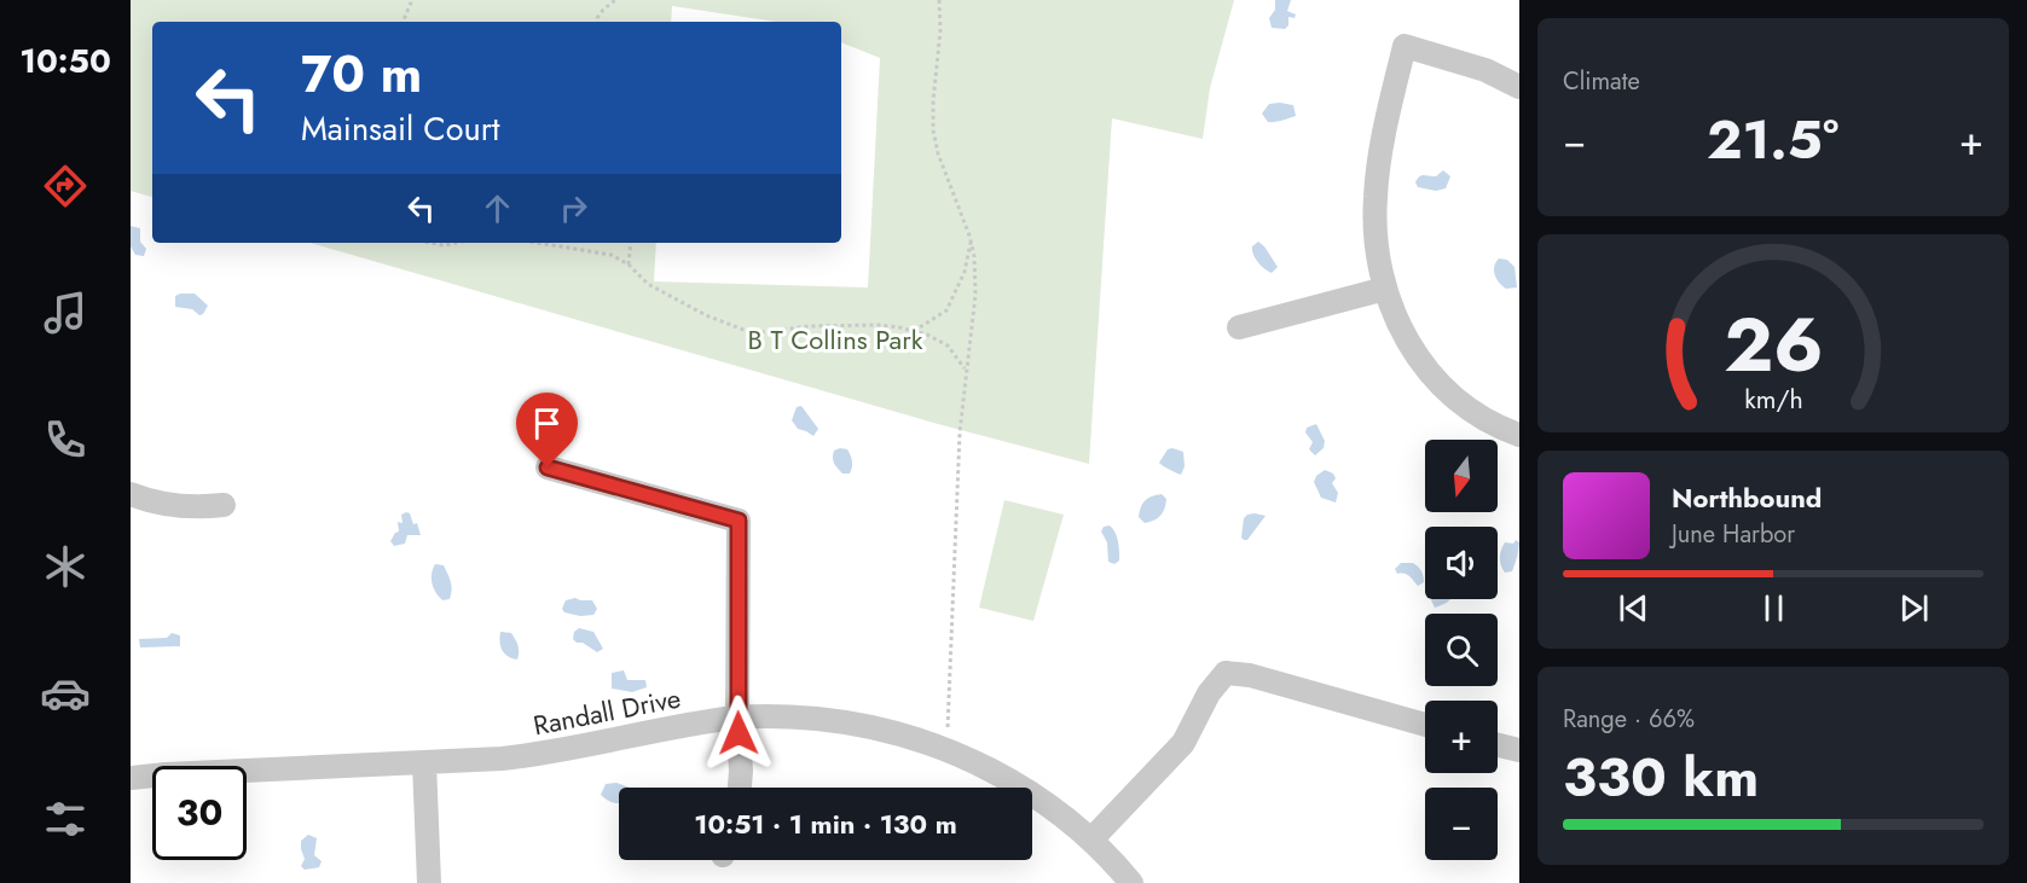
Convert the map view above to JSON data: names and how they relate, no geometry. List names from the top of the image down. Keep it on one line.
{"streets":{"street":["Randall Drive"]},"parks":["B T Collins Park"],"north":"bottom","page":{"tabs":"10:50","tile":["Climate",["Range · 66%","330 km"]],"turn":["70 m","Mainsail Court"],"heat":["−","21.5°","+"],"map_buttons":["+","−"],"song":["Northbound","June Harbor"],"limit":"30","trip":"10:51 · 1 min · 130 m","gauge":["26","km/h"]}}
